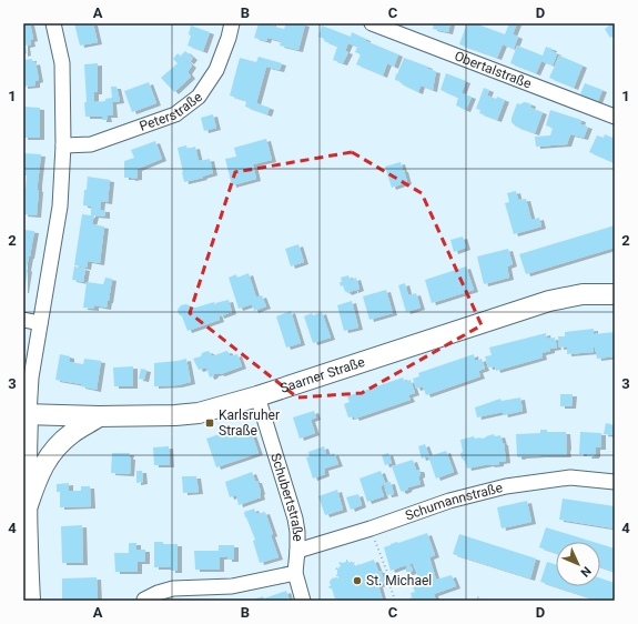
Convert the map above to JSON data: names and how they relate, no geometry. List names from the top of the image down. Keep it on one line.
{"streets":{"main road":["Saarner Straße"],"street":["Obertalstraße","Peterstraße","Schubertstraße","Schumannstraße"]},"crossings":[["Saarner Straße","Schubertstraße"],["Schubertstraße","Schumannstraße"]],"places":{"transit":["Karlsruher Straße"],"other":["St. Michael"]},"north":"bottom right","grid":{"columns":["A","B","C","D"],"rows":["1","2","3","4"]}}
